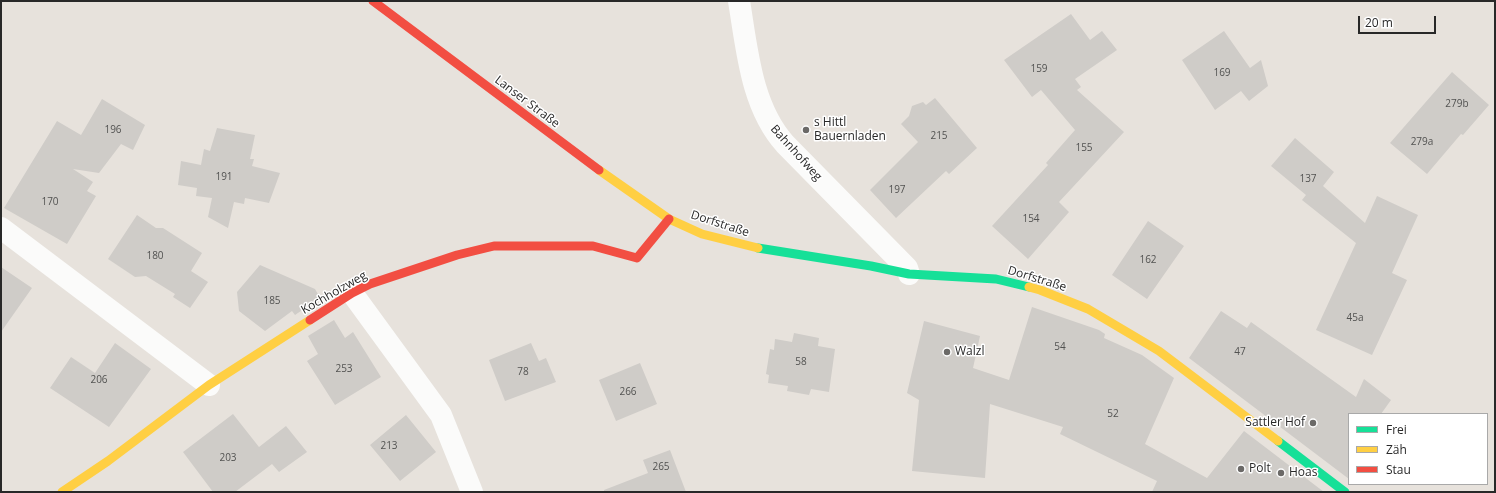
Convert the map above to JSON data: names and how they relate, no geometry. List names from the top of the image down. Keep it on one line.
{"streets":{"main road":["Lanser Straße","Dorfstraße","Kochholzweg"],"street":["Bahnhofweg"]},"crossings":[["Lanser Straße","Dorfstraße"],["Lanser Straße","Kochholzweg"],["Bahnhofweg","Dorfstraße"],["Dorfstraße","Kochholzweg"]],"places":["s Hittl Bauernladen","Walzl","Sattler Hof","Polt","Hoas"],"house_numbers":["159","169","279b","196","215","279a","155","191","137","197","170","154","180","162","185","45a","54","47","58","253","78","206","266","52","213","203","265"],"legend":["Frei","Zäh","Stau"],"scale_bar":"20 m"}
